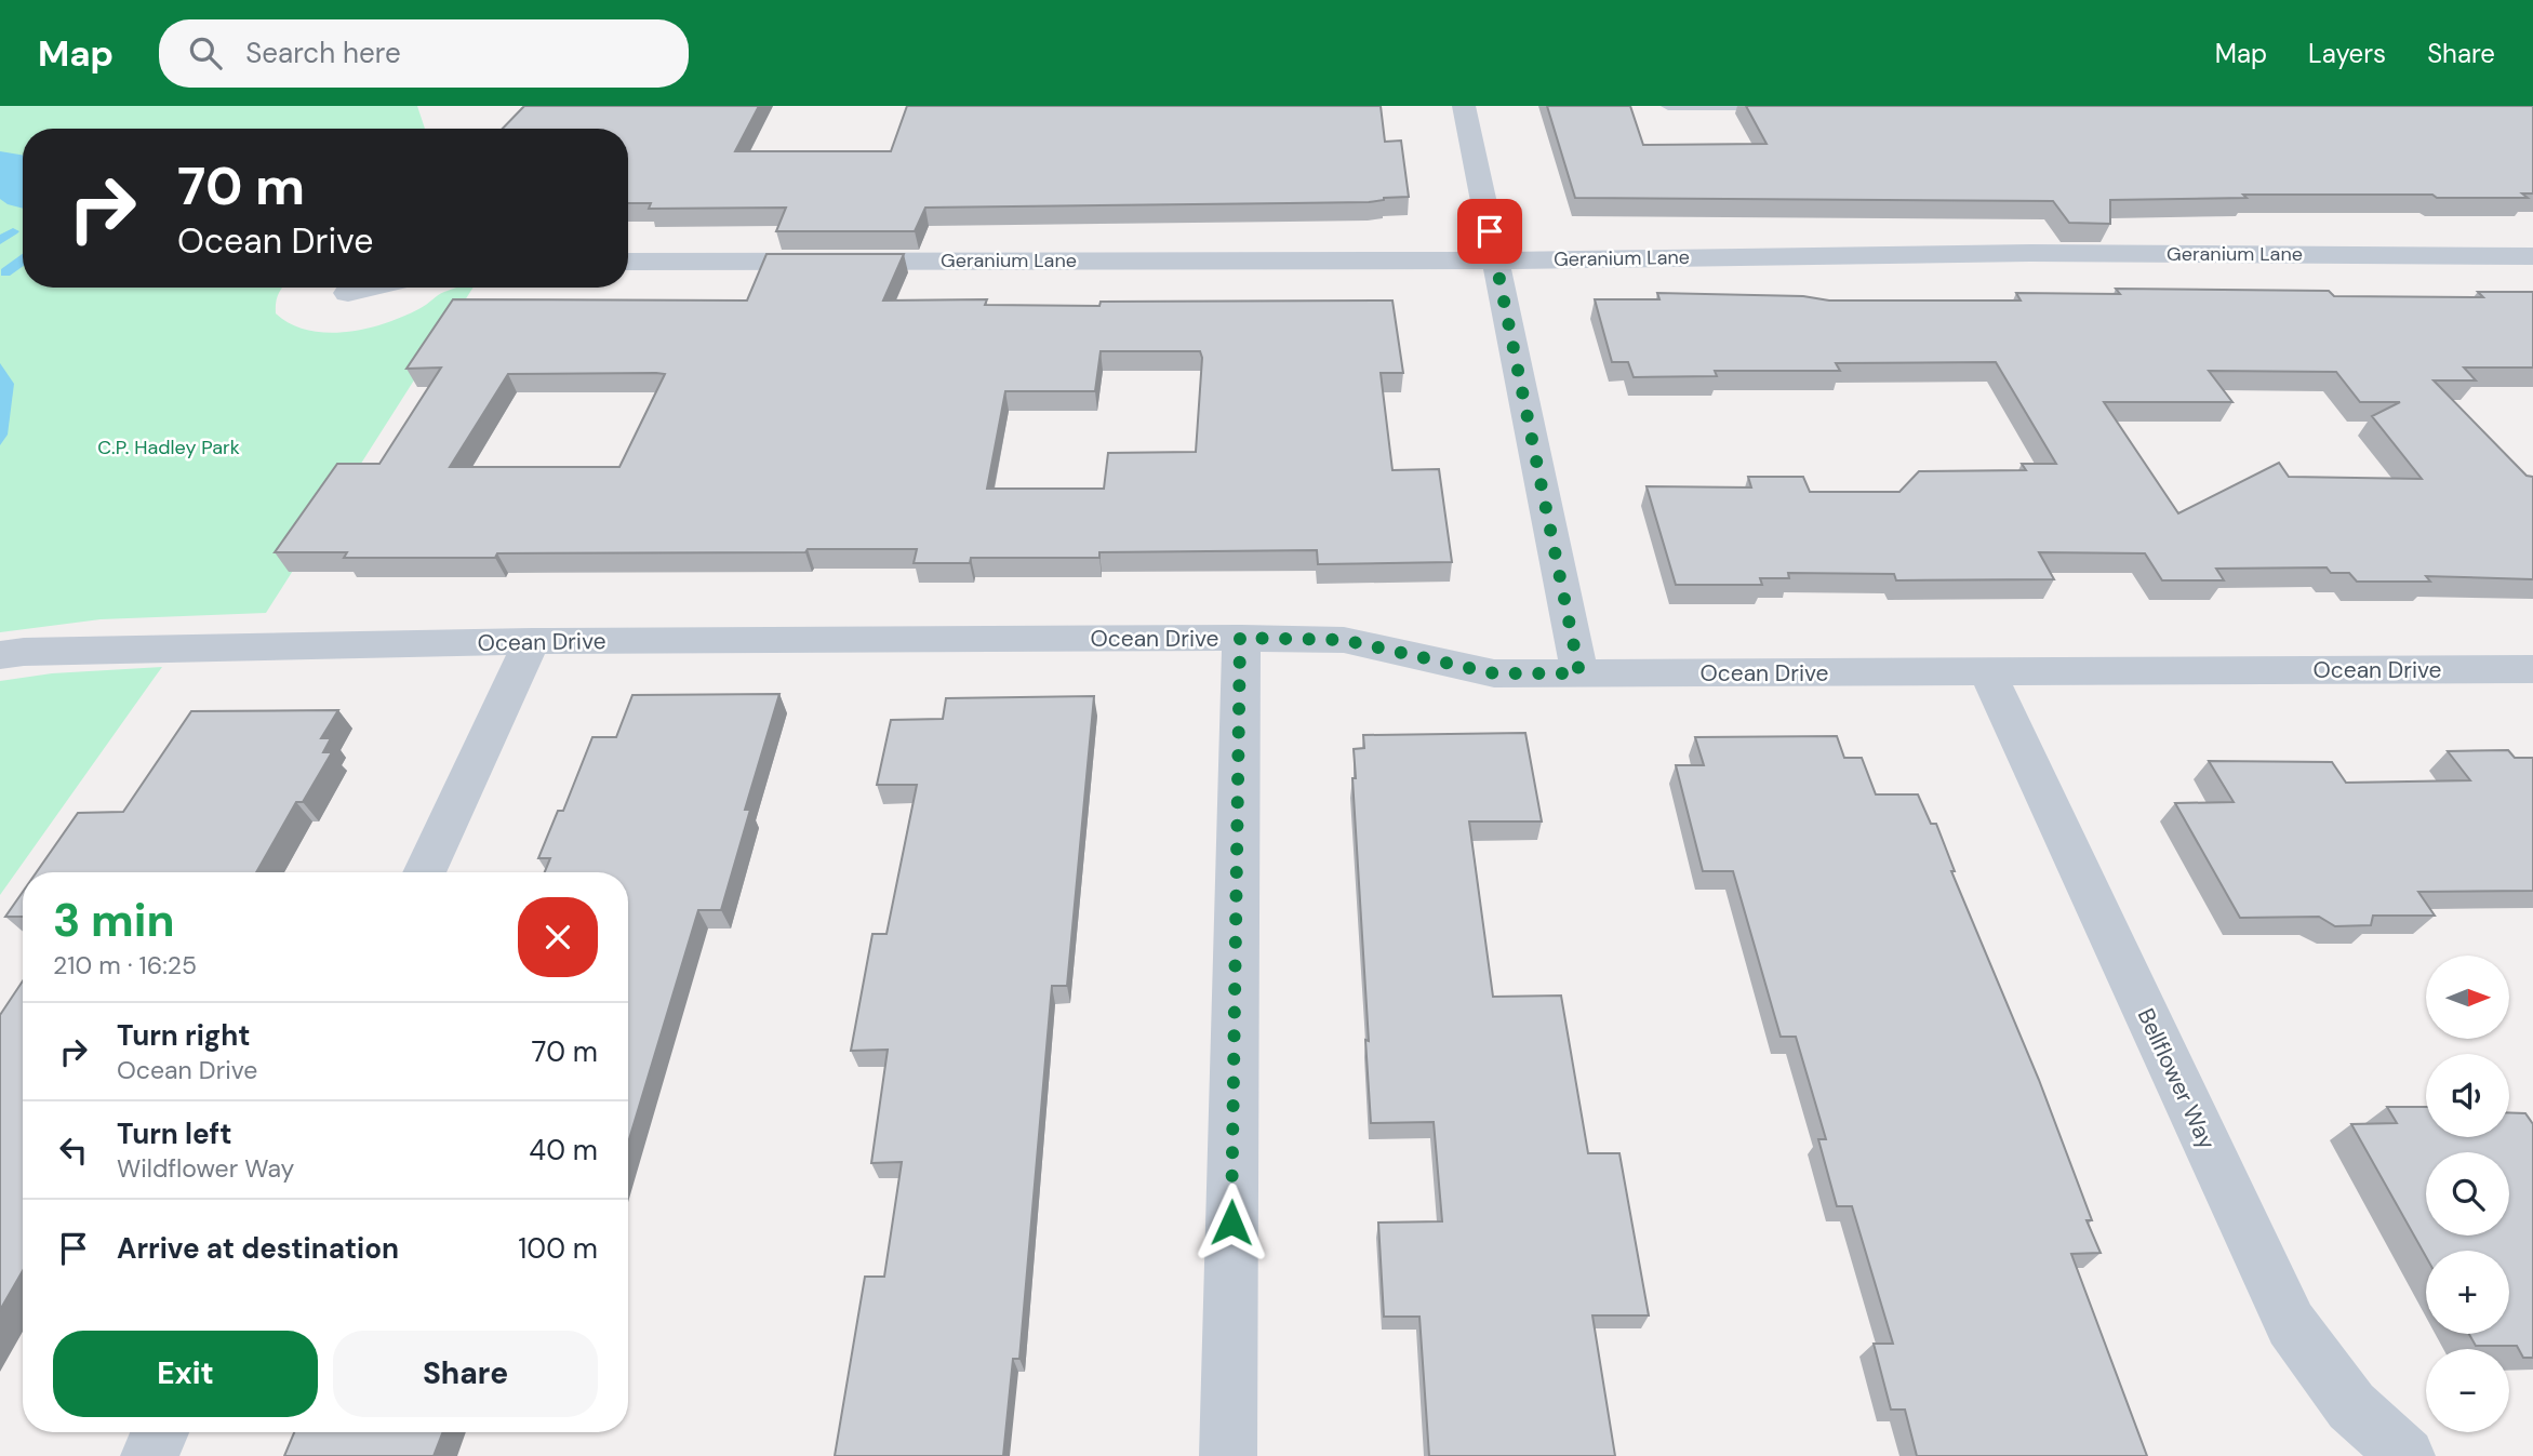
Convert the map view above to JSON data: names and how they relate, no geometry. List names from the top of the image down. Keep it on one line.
{"streets":{"street":["Geranium Lane","Ocean Drive","Bellflower Way"]},"crossings":[["Ocean Drive","Bellflower Way"]],"parks":["C.P. Hadley Park"],"north":"right","page":{"header":"Map","search":"Search here","nav":["Map","Layers","Share"],"turn":["70 m","Ocean Drive"],"heading":["3 min","210 m · 16:25"],"map_buttons":["+","−"],"list":[{"name":"Turn right","note":"Ocean Drive","value":"70 m"},{"name":"Turn left","note":"Wildflower Way","value":"40 m"},{"name":"Arrive at destination","value":"100 m"}],"buttons":["Exit","Share"]}}
